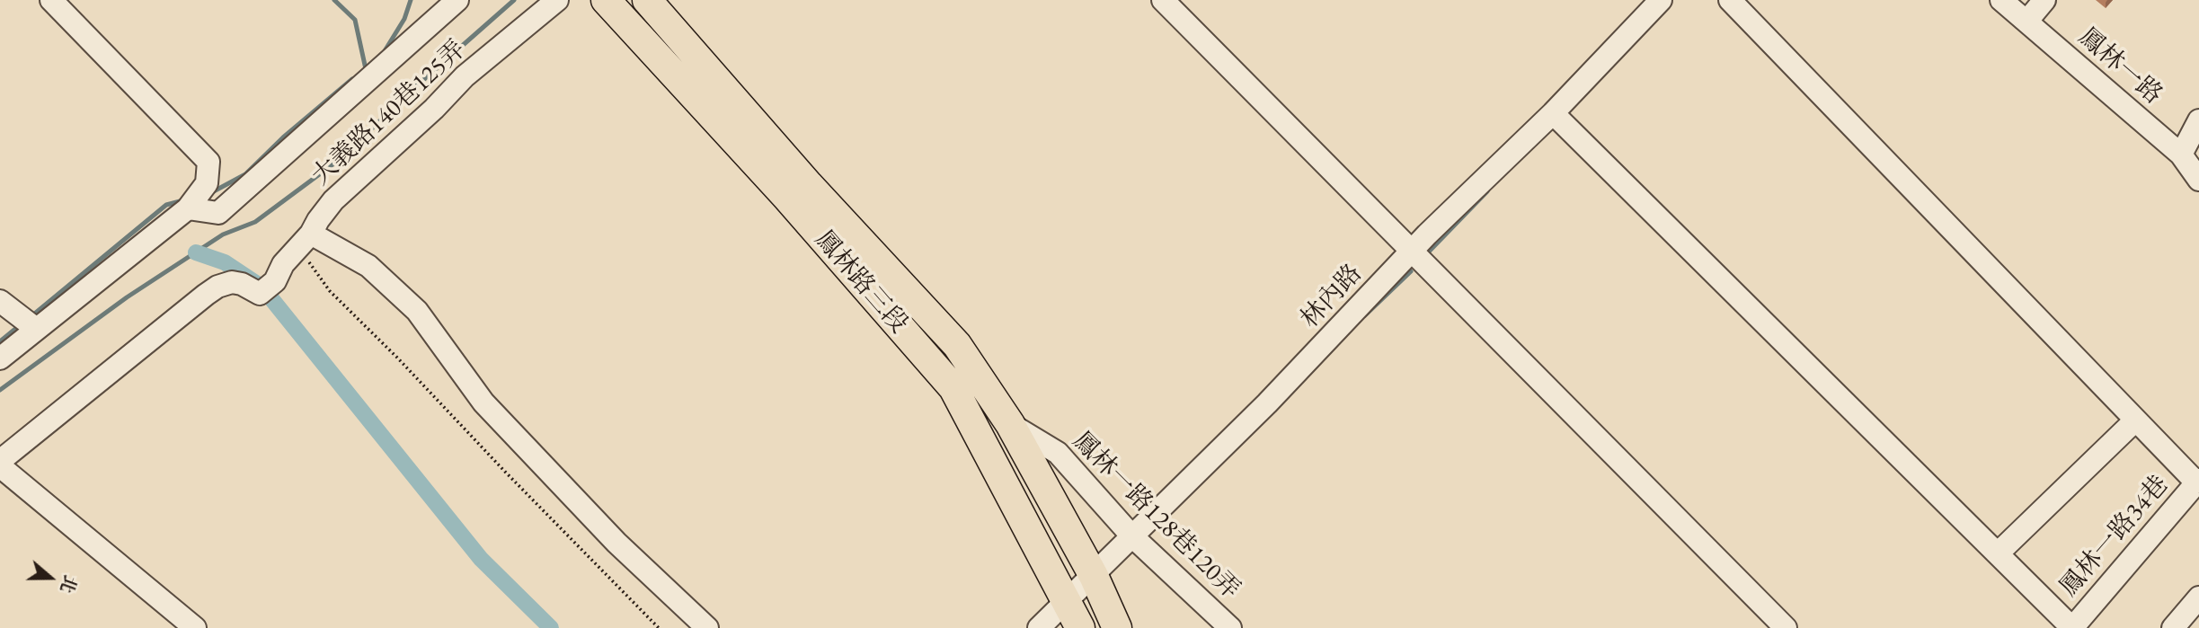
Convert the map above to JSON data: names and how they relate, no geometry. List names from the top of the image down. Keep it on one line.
{"streets":{"main road":["鳳林路三段"],"street":["鳳林一路","大義路140巷125弄","林內路","鳳林一路128巷120弄","鳳林一路34巷"]},"crossings":[["鳳林路三段","林內路"],["鳳林路三段","鳳林一路128巷120弄"],["林內路","鳳林一路128巷120弄"]],"north":"right"}
